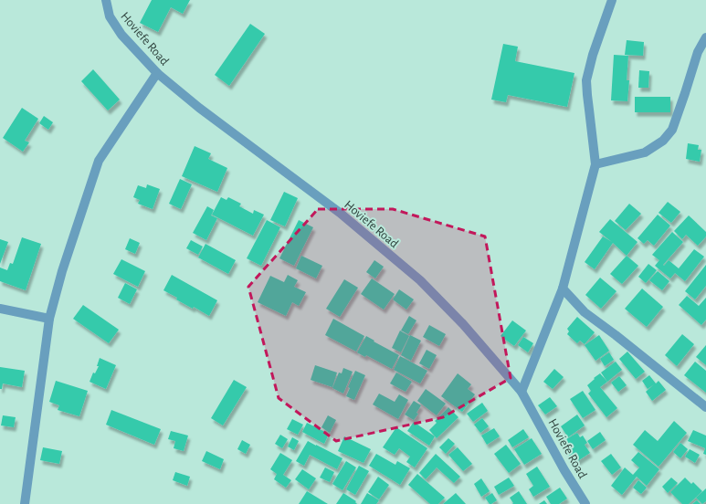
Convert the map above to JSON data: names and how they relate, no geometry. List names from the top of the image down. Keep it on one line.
{"streets":{"street":["Hoviefe Road"]}}
